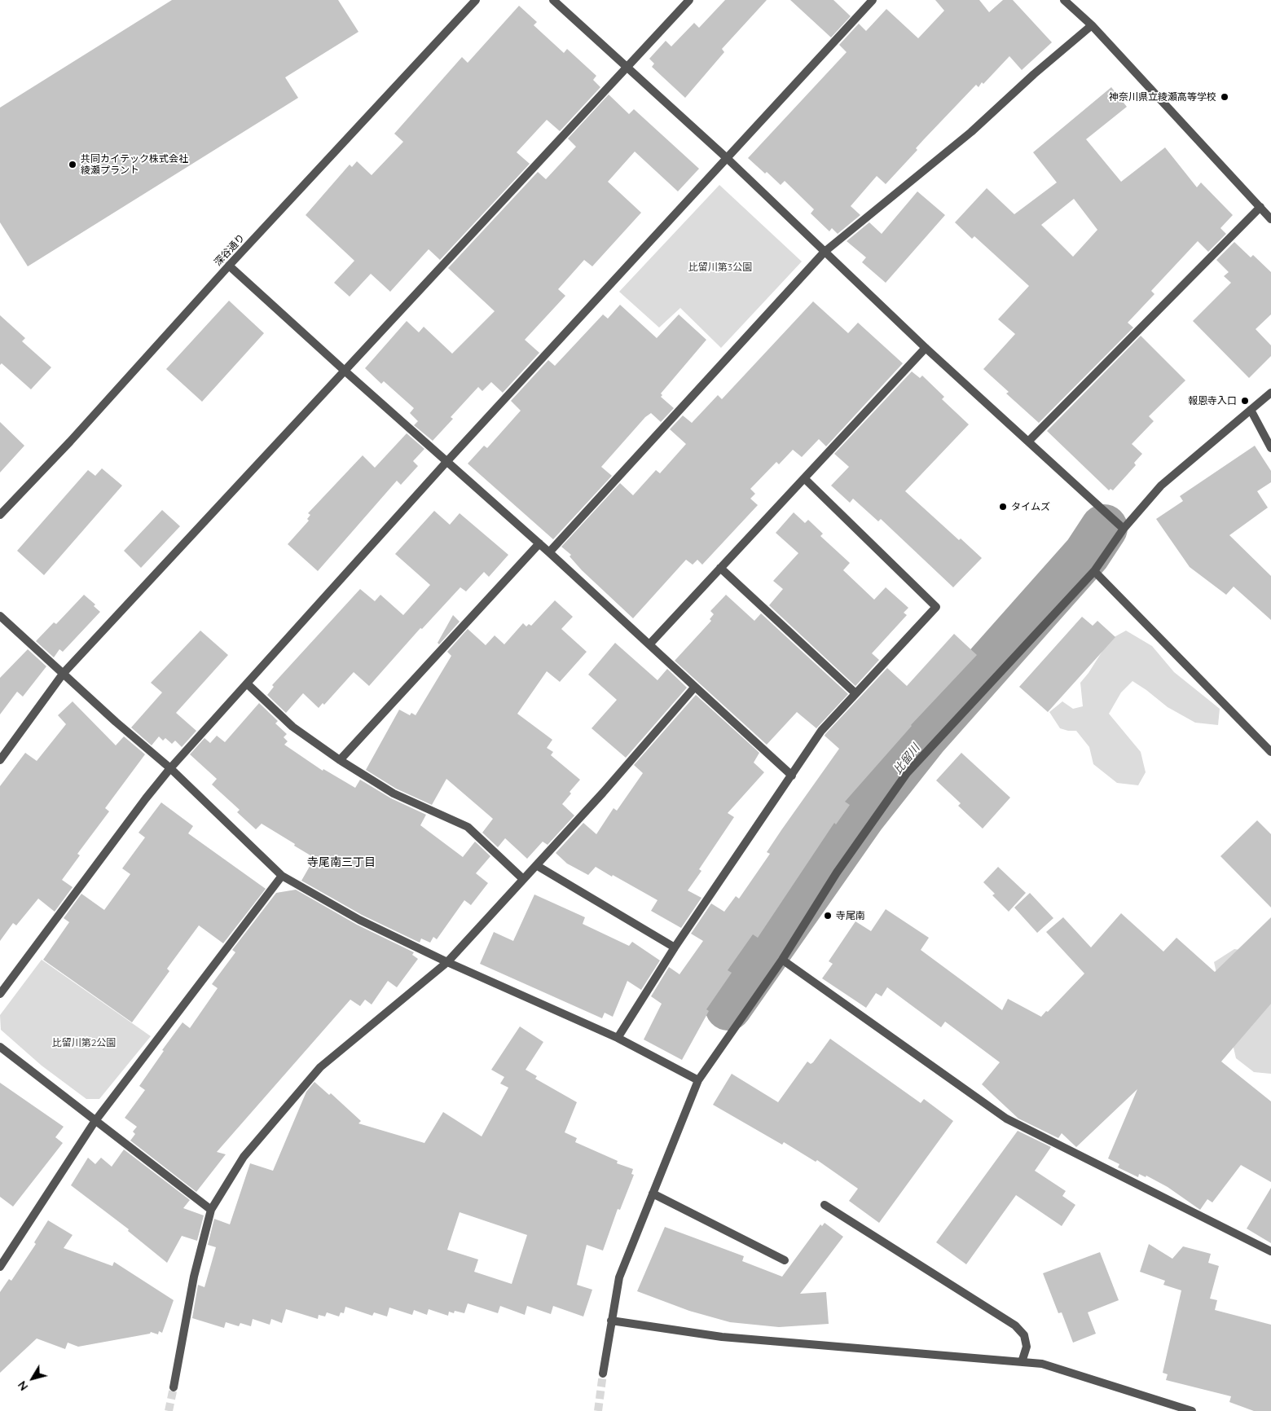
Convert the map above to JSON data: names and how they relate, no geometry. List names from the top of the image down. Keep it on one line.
{"streets":{"street":["深谷通り"]},"districts":["寺尾南三丁目"],"water":["比留川"],"parks":["比留川第3公園","比留川第2公園"],"places":["神奈川県立綾瀬高等学校","共同カイテック株式会社 綾瀬プラント","報恩寺入口","タイムズ","寺尾南"],"north":"bottom left"}
